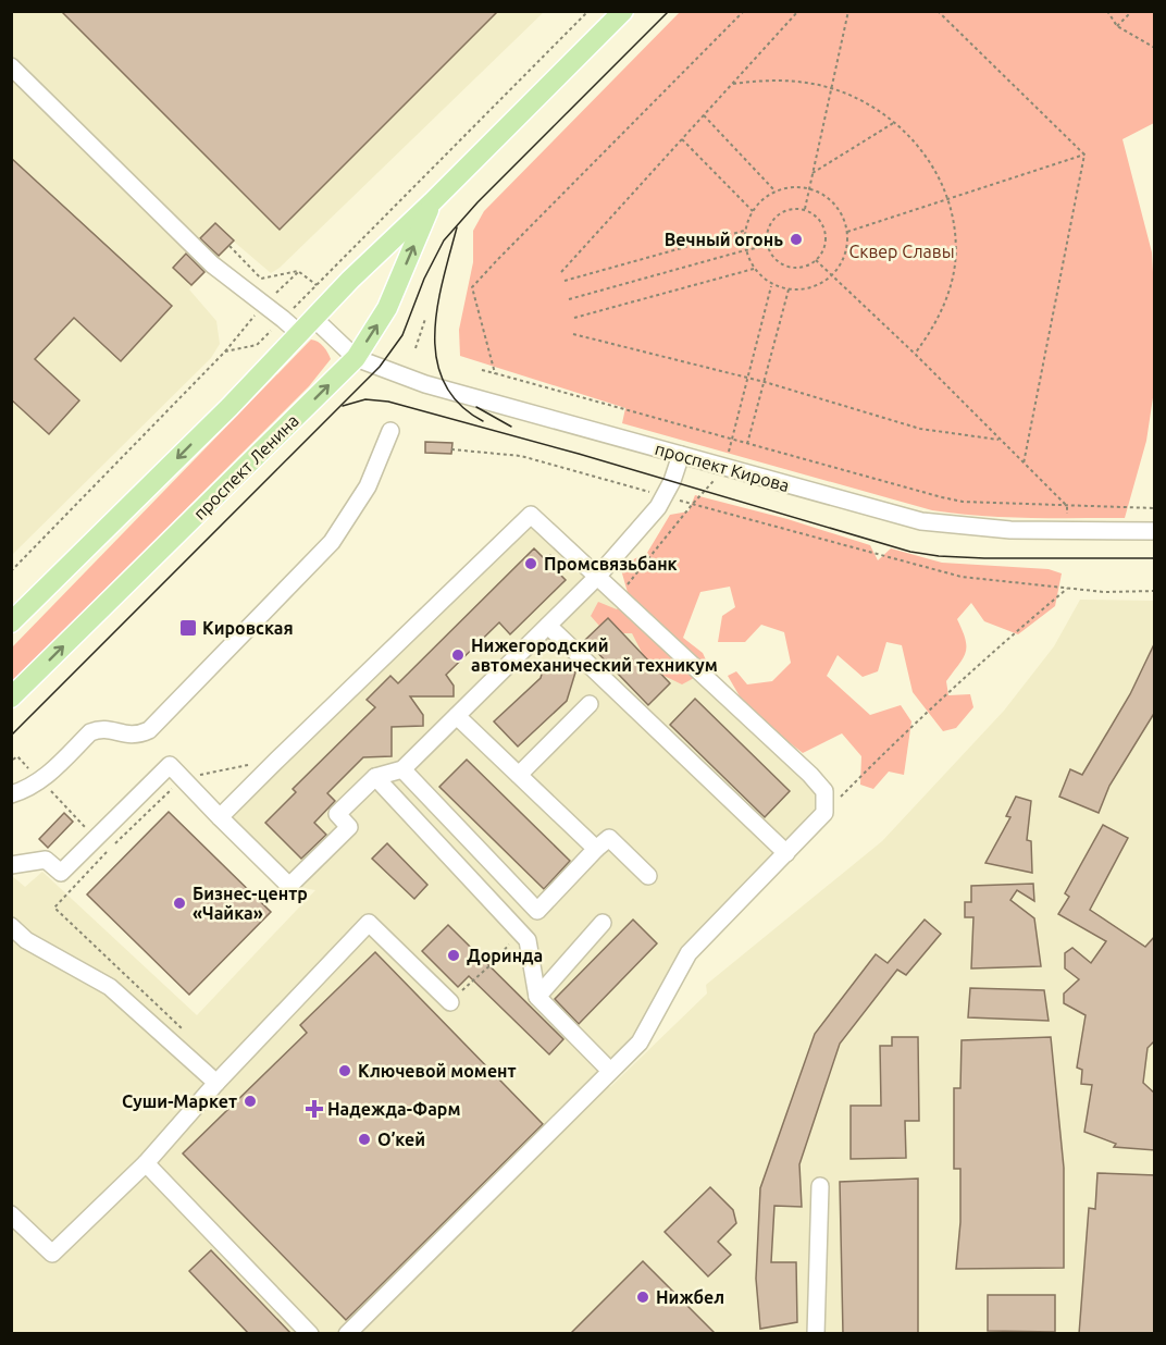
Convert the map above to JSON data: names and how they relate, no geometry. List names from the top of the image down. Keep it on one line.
{"streets":{"main road":["проспект Ленина"],"street":["проспект Кирова"]},"crossings":[["проспект Ленина","проспект Кирова"]],"parks":["Сквер Славы"],"places":{"other":["Вечный огонь","Промсвязьбанк","Нижегородский автомеханический техникум","Бизнес-центр «Чайка»","Доринда","Ключевой момент","Суши-Маркет","О’кей","Нижбел"],"transit":["Кировская"],"health":["Надежда-Фарм"]}}
